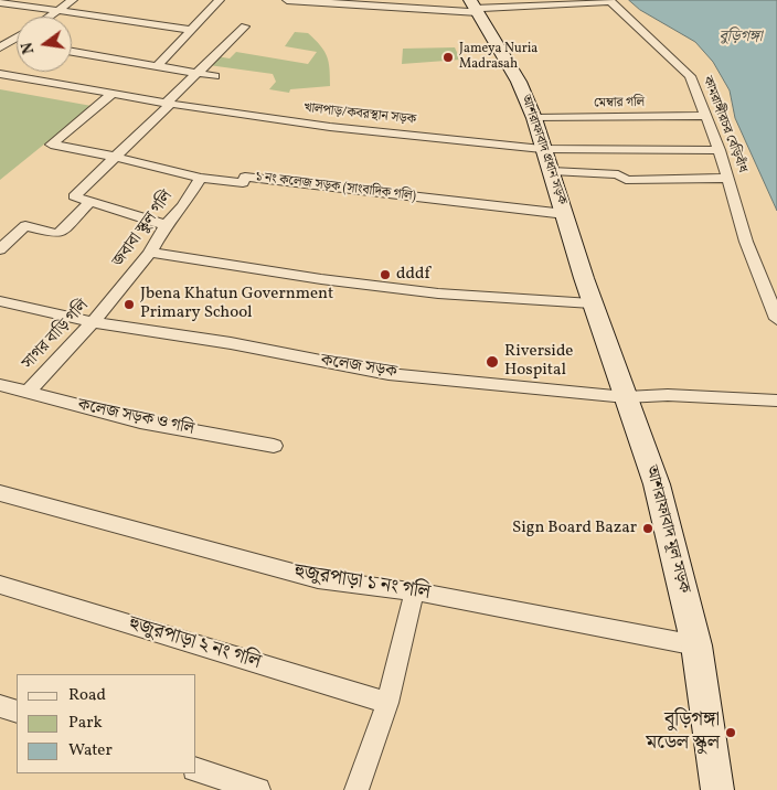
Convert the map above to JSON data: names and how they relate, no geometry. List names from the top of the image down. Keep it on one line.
{"streets":{"street":["মেম্বার গলি","খালপাড়/কবরস্থান সড়ক","কামরাঙ্গীরচর বেড়িবাঁধ","আশরাফাবাদ প্রধান সড়ক","১ নং কলেজ সড়ক (সাংবাদিক গলি)","জবাবা স্কুল গলি","সাগর বাড়ি গলি","কলেজ সড়ক","কলেজ সড়ক ও গলি","আশরাফাবাদ মূল সড়ক","হুজুরপাড়া ১ নং গলি","হুজুরপাড়া ২ নং গলি"]},"crossings":[["মেম্বার গলি","কামরাঙ্গীরচর বেড়িবাঁধ"],["মেম্বার গলি","আশরাফাবাদ প্রধান সড়ক"],["খালপাড়/কবরস্থান সড়ক","কামরাঙ্গীরচর বেড়িবাঁধ"],["খালপাড়/কবরস্থান সড়ক","আশরাফাবাদ প্রধান সড়ক"],["খালপাড়/কবরস্থান সড়ক","১ নং কলেজ সড়ক (সাংবাদিক গলি)"],["আশরাফাবাদ প্রধান সড়ক","১ নং কলেজ সড়ক (সাংবাদিক গলি)"],["আশরাফাবাদ প্রধান সড়ক","আশরাফাবাদ মূল সড়ক"],["১ নং কলেজ সড়ক (সাংবাদিক গলি)","জবাবা স্কুল গলি"],["জবাবা স্কুল গলি","সাগর বাড়ি গলি"],["সাগর বাড়ি গলি","কলেজ সড়ক"],["সাগর বাড়ি গলি","কলেজ সড়ক ও গলি"],["কলেজ সড়ক","আশরাফাবাদ মূল সড়ক"],["আশরাফাবাদ মূল সড়ক","হুজুরপাড়া ১ নং গলি"]],"water":["বুড়িগঙ্গা"],"places":["Jameya Nuria Madrasah","dddf","Jbena Khatun Government Primary School","Riverside Hospital","Sign Board Bazar","বুড়িগঙ্গা মডেল স্কুল"],"legend":["Road","Park","Water"],"north":"left"}
